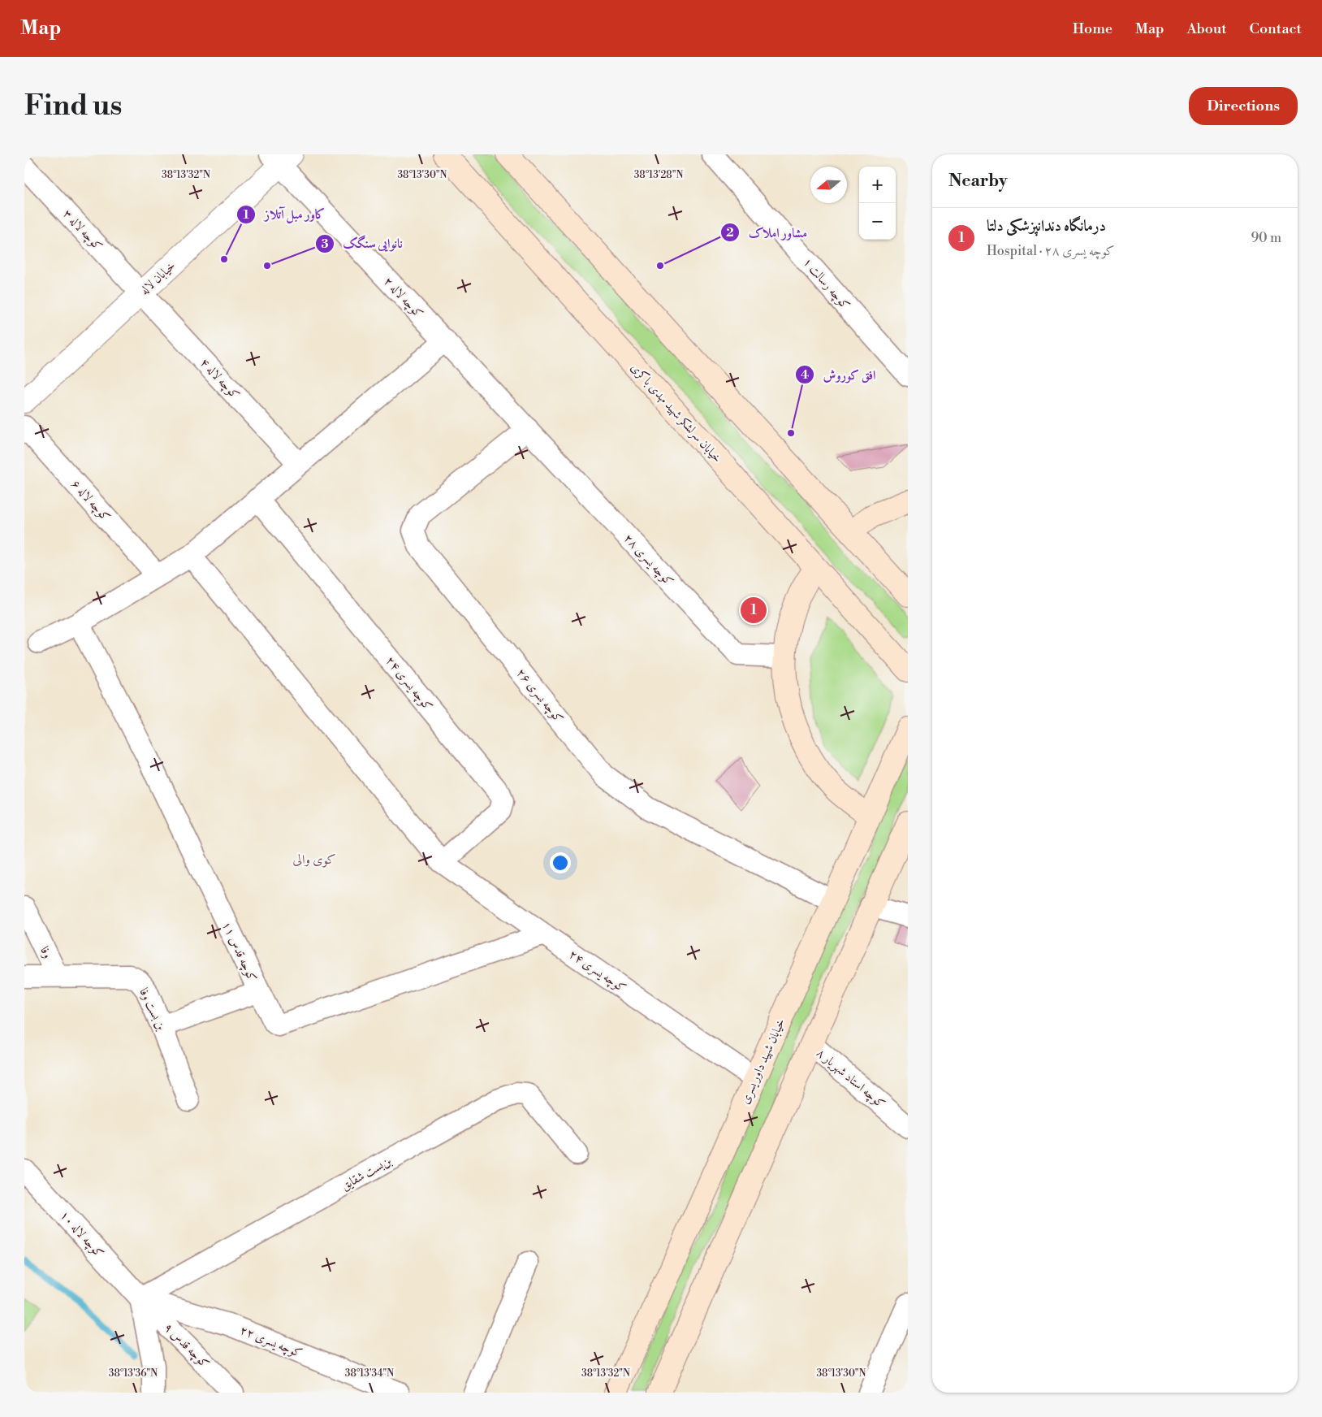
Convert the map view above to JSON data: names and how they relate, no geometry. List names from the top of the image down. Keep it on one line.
{"streets":{"main road":["خیابان سرلشکر شهید مهدی باکری","خیابان شهید داور یسری"],"street":["کوچه لاله ۳","خیابان لاله","کوچه رسالت ۱","کوچه لاله ۲","کوچه لاله ۴","کوچه لاله ۶","کوچه یسری ۲۸","کوچه یسری ۲۴","کوچه یسری ۲۶","کوچه قدس ۱۱","وفا","بن بست وفا","کوچه استاد شهریار ۸","بن‌بست شقایق","کوچه لاله ۱۰","کوچه یسری ۲۲","کوچه قدس ۹"]},"crossings":[["کوچه لاله ۳","خیابان لاله"],["کوچه لاله ۳","کوچه لاله ۴"],["خیابان لاله","کوچه لاله ۲"],["خیابان لاله","کوچه لاله ۴"],["کوچه لاله ۲","کوچه یسری ۲۸"],["کوچه لاله ۲","کوچه یسری ۲۶"],["کوچه یسری ۲۸","کوچه یسری ۲۶"],["کوچه یسری ۲۴","کوچه قدس ۱۱"],["کوچه یسری ۲۴","خیابان شهید داور یسری"],["کوچه یسری ۲۶","خیابان شهید داور یسری"],["وفا","بن بست وفا"],["بن‌بست شقایق","کوچه لاله ۱۰"],["بن‌بست شقایق","کوچه یسری ۲۲"],["بن‌بست شقایق","کوچه قدس ۹"],["کوچه لاله ۱۰","کوچه یسری ۲۲"],["کوچه لاله ۱۰","کوچه قدس ۹"],["کوچه یسری ۲۲","کوچه قدس ۹"]],"districts":["کوی والی"],"places":["کاور مبل آتلاز","نانوایی سنگک","مشاور املاک","افق کوروش"],"north":"left","page":{"header":"Map","nav":["Home","Map","About","Contact"],"buttons":"Directions","title":"Find us","heading":"Nearby","map_buttons":["+","−"],"list":[{"mark":"1","name":"درمانگاه دندانپزشکی دلتا","note":"Hospital · کوچه یسری ۲۸","value":"90 m"}],"pins":"1"},"coordinates":["38°13'32\"N","38°13'30\"N","38°13'28\"N","38°13'36\"N","38°13'34\"N"]}
